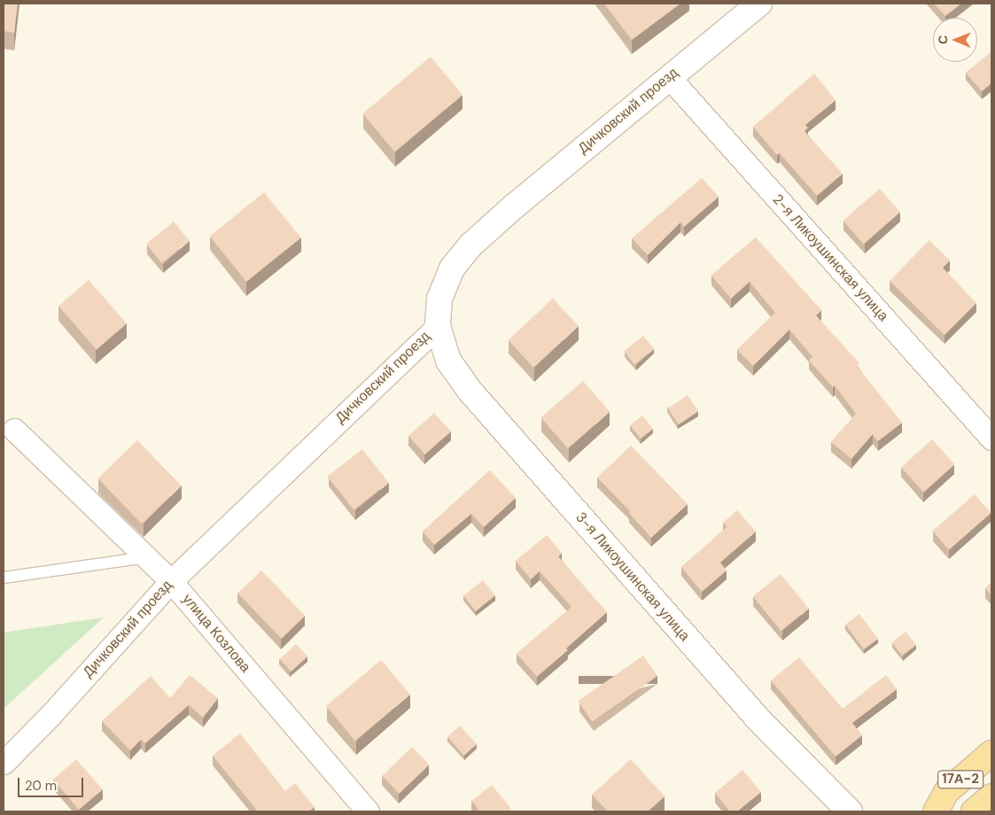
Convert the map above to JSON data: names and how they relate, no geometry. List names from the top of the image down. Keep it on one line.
{"streets":{"main road":["17А-2"],"street":["Дичковский проезд","2-я Ликоушинская улица","3-я Ликоушинская улица","улица Козлова"]},"crossings":[["Дичковский проезд","2-я Ликоушинская улица"],["Дичковский проезд","3-я Ликоушинская улица"],["Дичковский проезд","улица Козлова"]],"scale_bar":"20 m","north":"left"}
